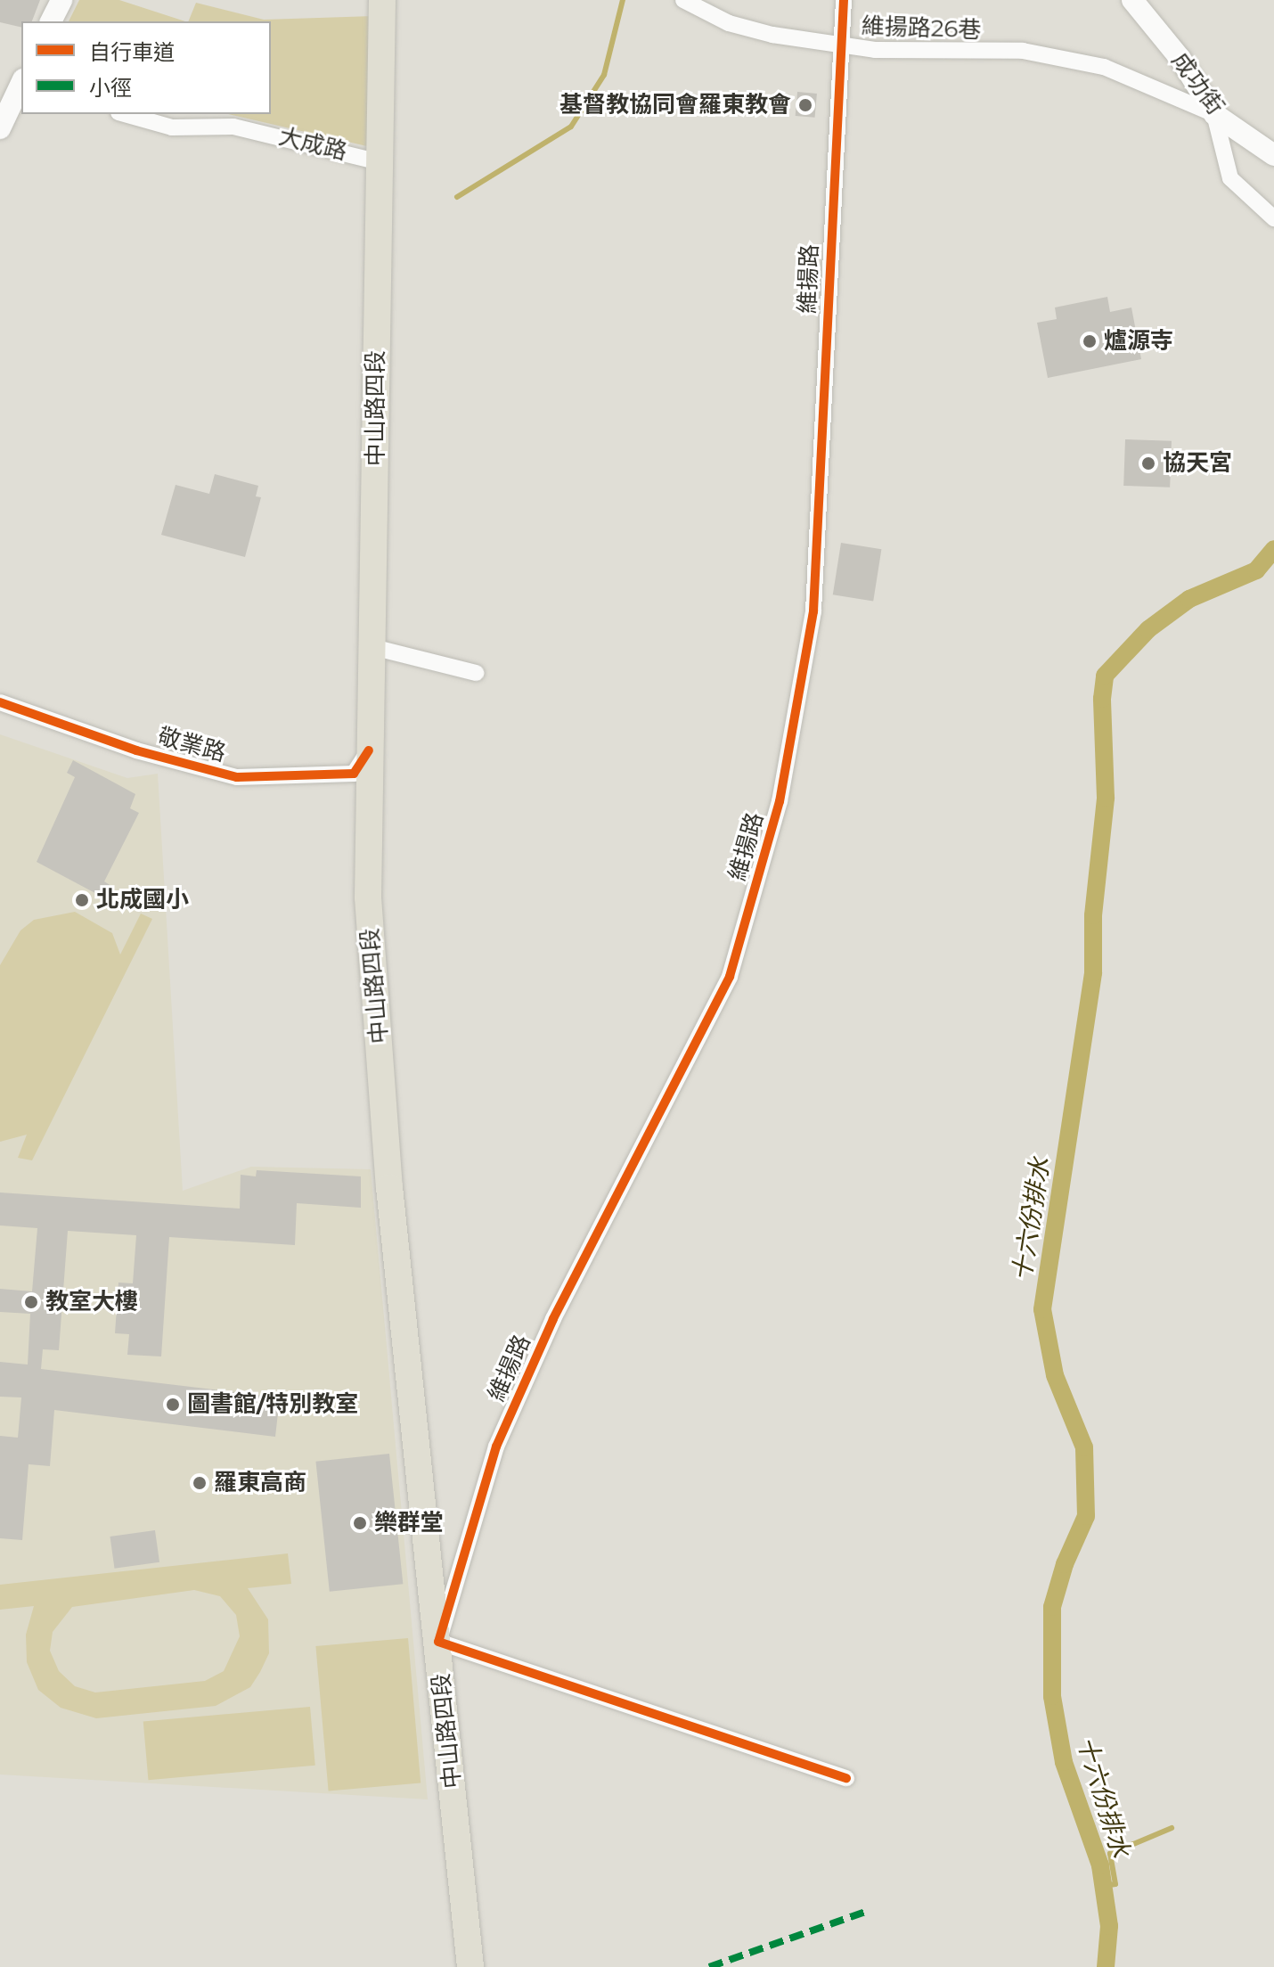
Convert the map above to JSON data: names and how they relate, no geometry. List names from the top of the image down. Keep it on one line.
{"streets":{"main road":["中山路四段"],"street":["維揚路26巷","成功街","大成路","維揚路","敬業路"]},"crossings":[["維揚路26巷","成功街"],["維揚路26巷","維揚路"],["大成路","中山路四段"],["維揚路","中山路四段"],["中山路四段","敬業路"]],"water":["十六份排水"],"places":["基督教協同會羅東教會","爐源寺","協天宮","北成國小","教室大樓","圖書館/特別教室","羅東高商","樂群堂"],"legend":["自行車道","小徑"]}
